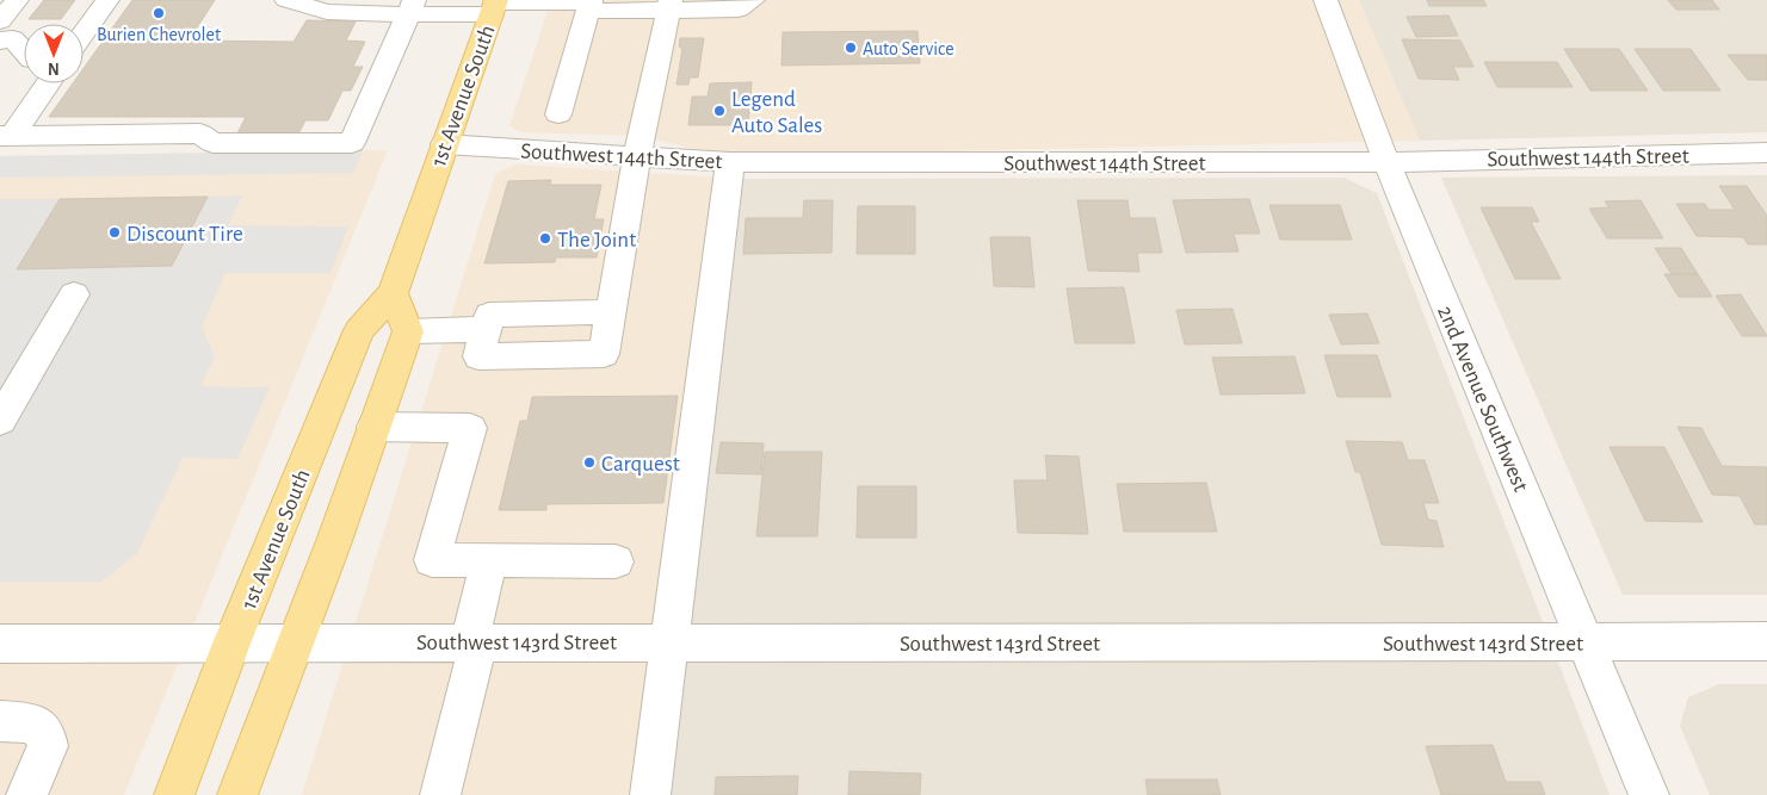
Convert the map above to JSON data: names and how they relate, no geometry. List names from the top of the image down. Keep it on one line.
{"streets":{"main road":["1st Avenue South"],"street":["Southwest 144th Street","2nd Avenue Southwest","Southwest 143rd Street"]},"crossings":[["1st Avenue South","Southwest 144th Street"],["1st Avenue South","Southwest 143rd Street"],["Southwest 144th Street","2nd Avenue Southwest"],["2nd Avenue Southwest","Southwest 143rd Street"]],"places":["Burien Chevrolet","Auto Service","Legend Auto Sales","Discount Tire","The Joint","Carquest"],"north":"bottom"}
